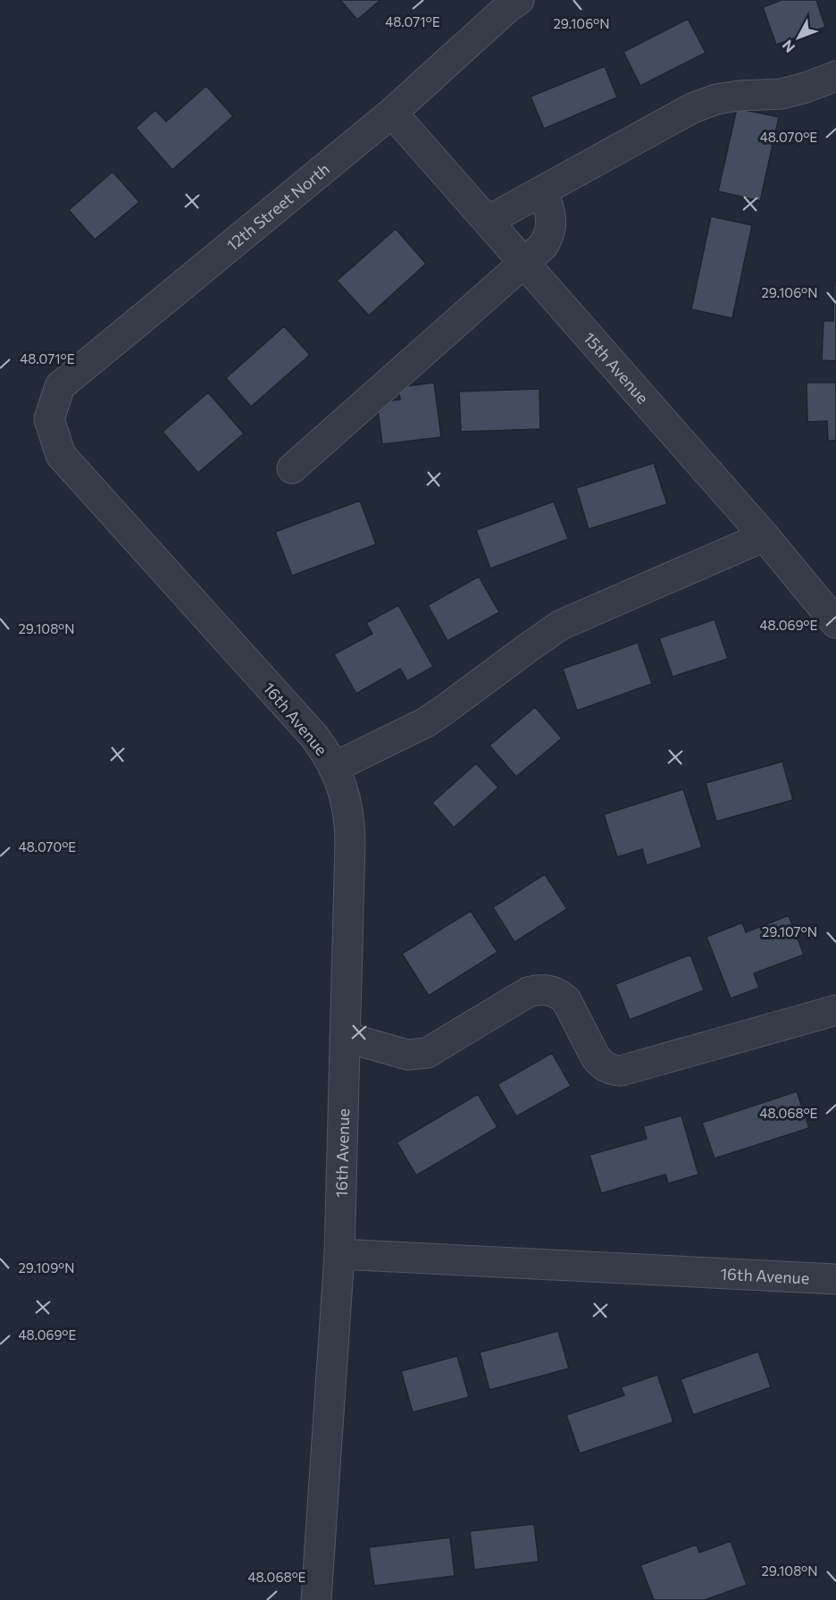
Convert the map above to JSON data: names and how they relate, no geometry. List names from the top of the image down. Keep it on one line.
{"streets":{"street":["12th Street North","15th Avenue","16th Avenue"]},"crossings":[["12th Street North","15th Avenue"],["12th Street North","16th Avenue"]],"north":"bottom left","coordinates":["48.071°E","29.106°N","48.070°E","48.069°E","29.108°N","29.107°N","48.068°E","29.109°N"]}
